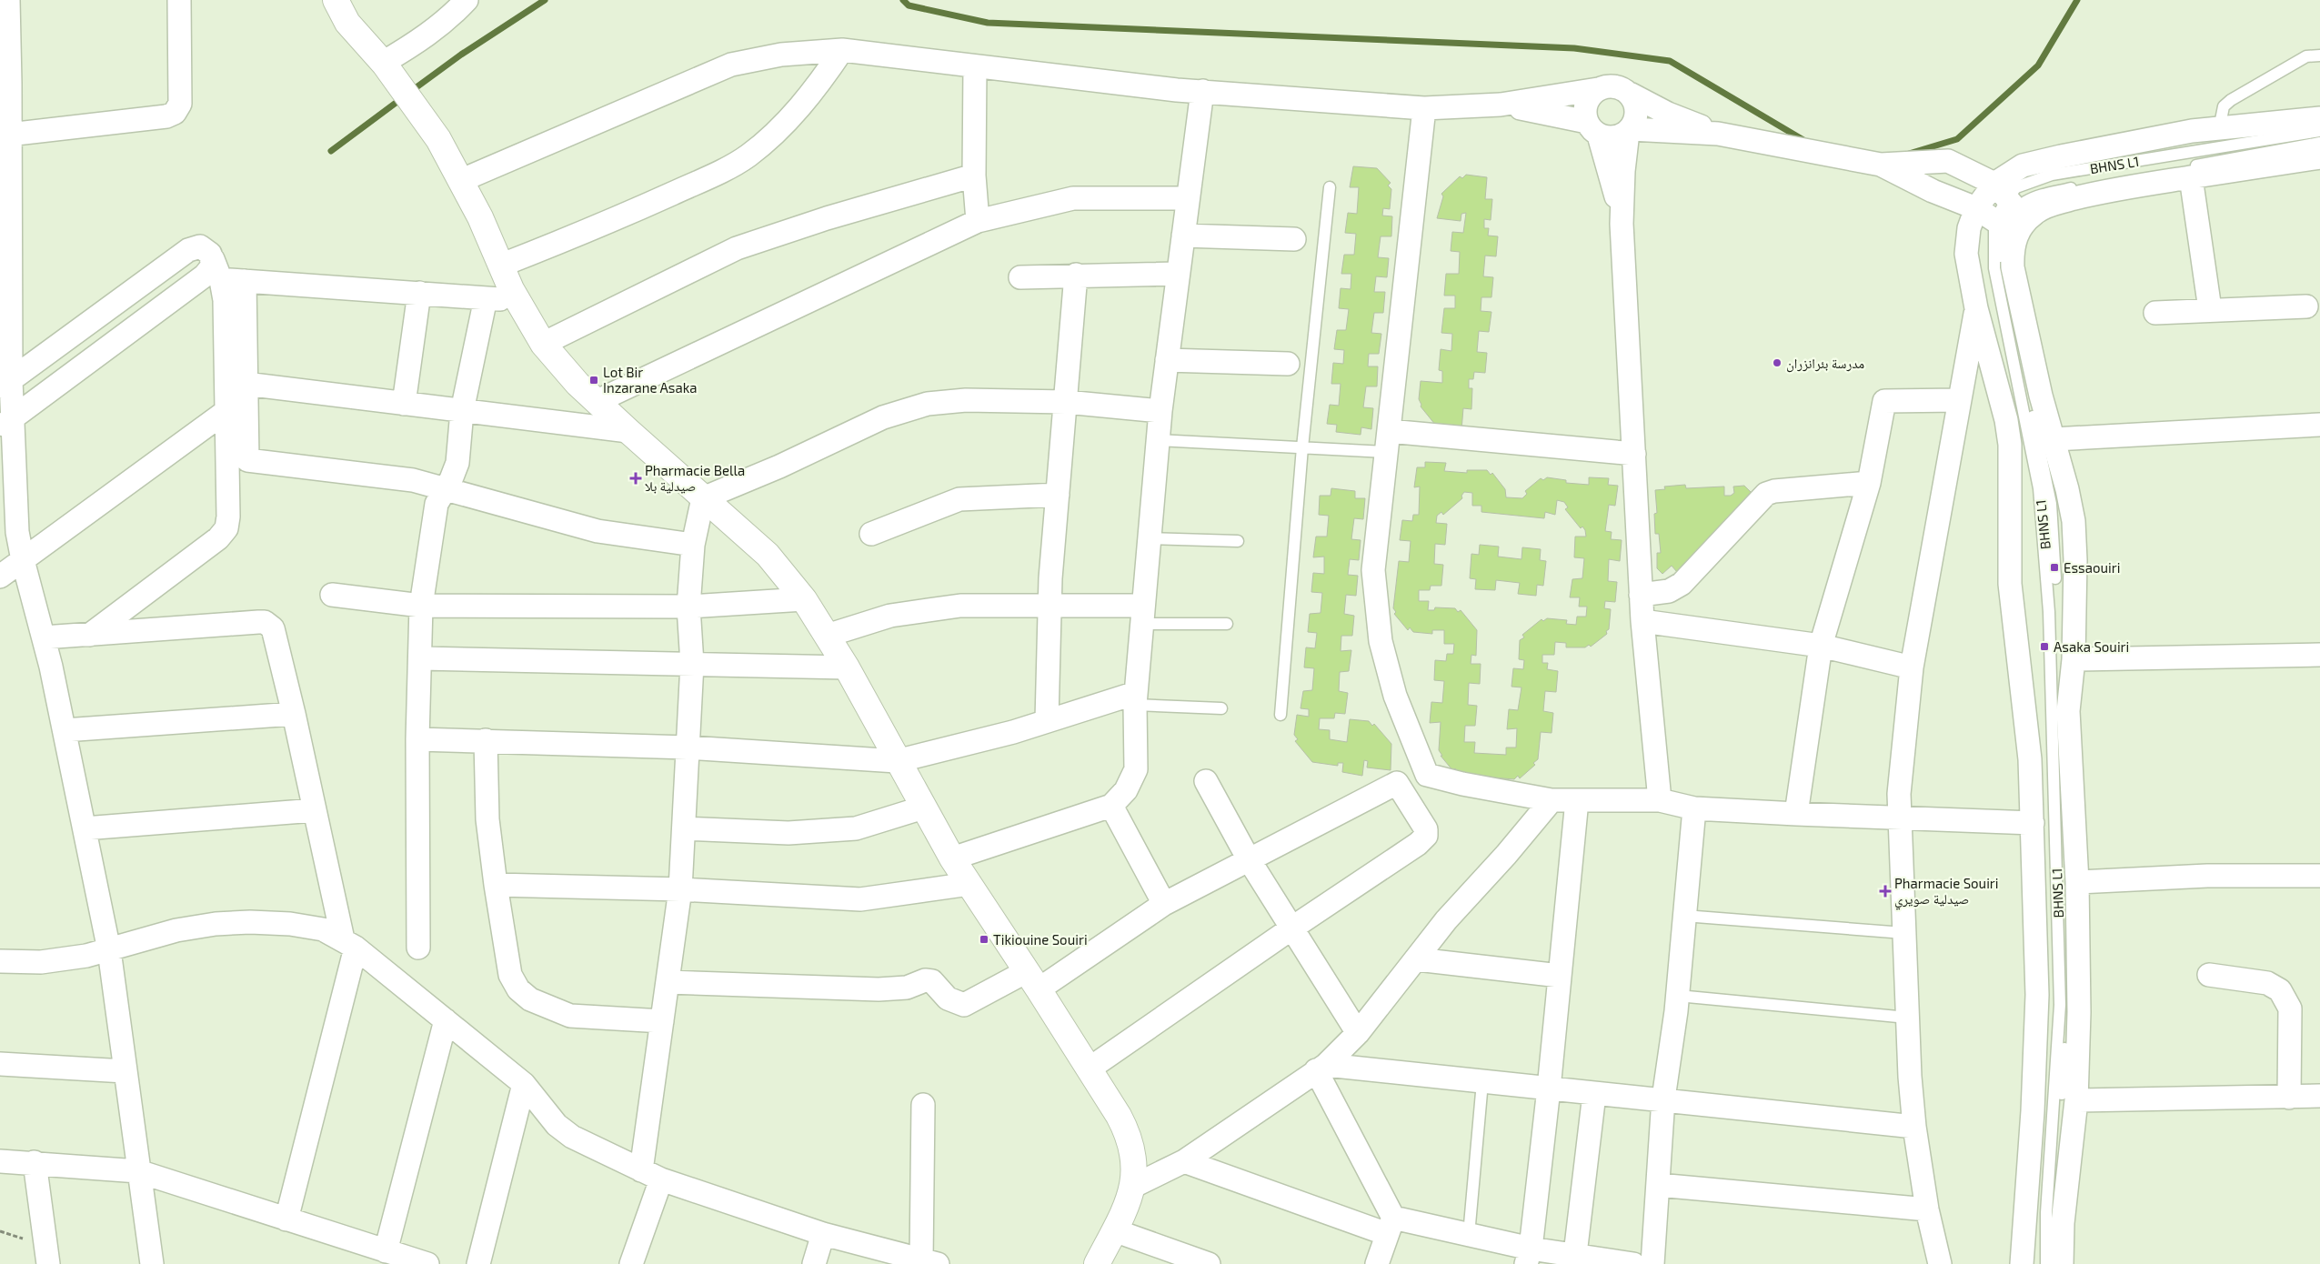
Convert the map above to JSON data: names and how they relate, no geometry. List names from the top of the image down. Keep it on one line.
{"streets":{"lane":["BHNS L1"]},"places":{"other":["مدرسة بئرانزران"],"transit":["Lot Bir Inzarane Asaka","Essaouiri","Asaka Souiri","Tikiouine Souiri"],"health":["Pharmacie Bella صيدلية بلا","Pharmacie Souiri صيدلية صويري"]}}
